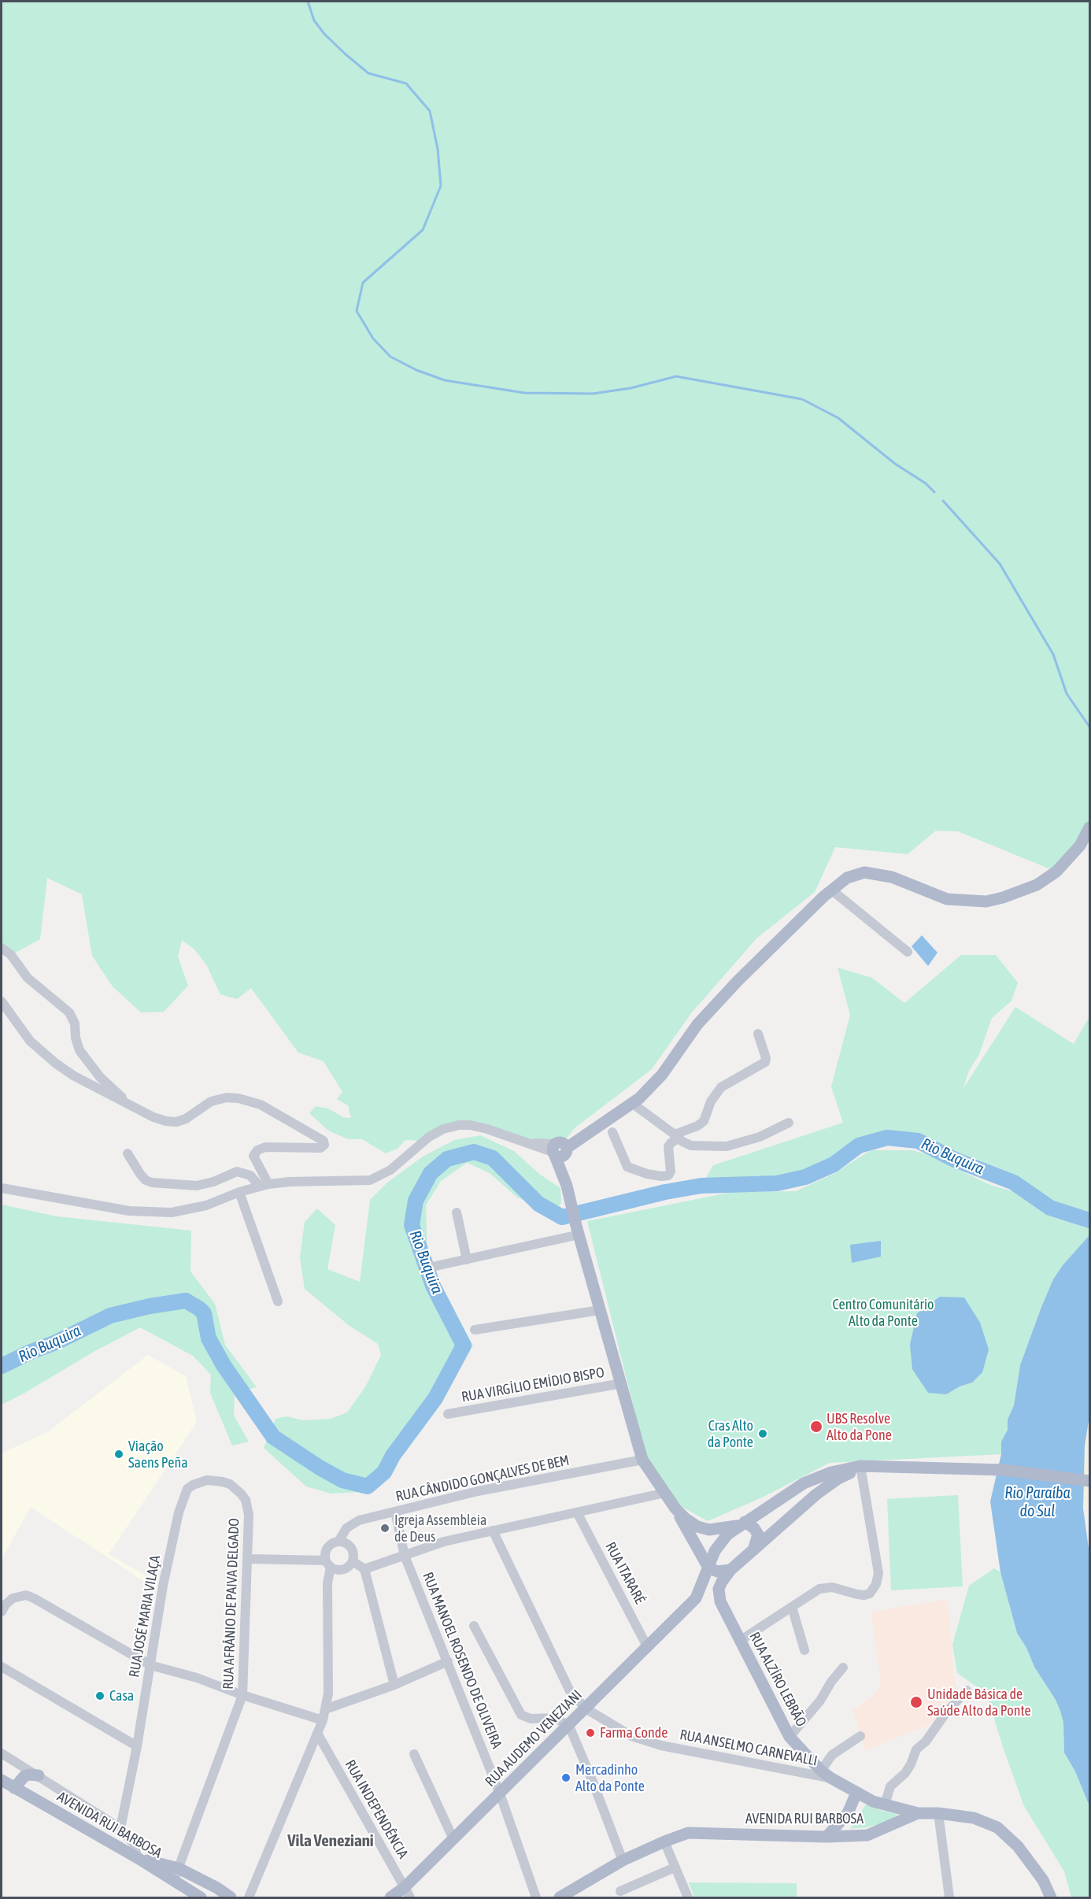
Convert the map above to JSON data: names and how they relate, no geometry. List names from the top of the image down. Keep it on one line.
{"streets":{"main road":["RUA ALZÍRO LEBRÃO","RUA AUDEMO VENEZIANI","AVENIDA RUI BARBOSA"],"street":["RUA VIRGÍLIO EMÍDIO BISPO","RUA CÂNDIDO GONÇALVES DE BEM","RUA ITARARÉ","RUA AFRÂNIO DE PAIVA DELGADO","RUA JOSÉ MARIA VILAÇA","RUA MANOEL ROSENDO DE OLIVEIRA","RUA ANSELMO CARNEVALLI","RUA INDEPENDÊNCIA"]},"crossings":[["RUA CÂNDIDO GONÇALVES DE BEM","RUA MANOEL ROSENDO DE OLIVEIRA"],["RUA ITARARÉ","RUA AUDEMO VENEZIANI"],["RUA AFRÂNIO DE PAIVA DELGADO","RUA JOSÉ MARIA VILAÇA"],["RUA AFRÂNIO DE PAIVA DELGADO","AVENIDA RUI BARBOSA"],["RUA MANOEL ROSENDO DE OLIVEIRA","RUA AUDEMO VENEZIANI"],["RUA ALZÍRO LEBRÃO","RUA AUDEMO VENEZIANI"],["RUA ALZÍRO LEBRÃO","RUA ANSELMO CARNEVALLI"],["RUA ALZÍRO LEBRÃO","AVENIDA RUI BARBOSA"],["RUA AUDEMO VENEZIANI","RUA ANSELMO CARNEVALLI"],["RUA AUDEMO VENEZIANI","RUA INDEPENDÊNCIA"]],"districts":["Vila Veneziani"],"water":["Rio Buquira","Rio Paraíba do Sul"],"parks":["Centro Comunitário Alto da Ponte"],"places":["UBS Resolve Alto da Pone","Cras Alto da Ponte","Viação Saens Peña","Igreja Assembleia de Deus","Casa","Unidade Básica de Saúde Alto da Ponte","Farma Conde","Mercadinho Alto da Ponte"]}
